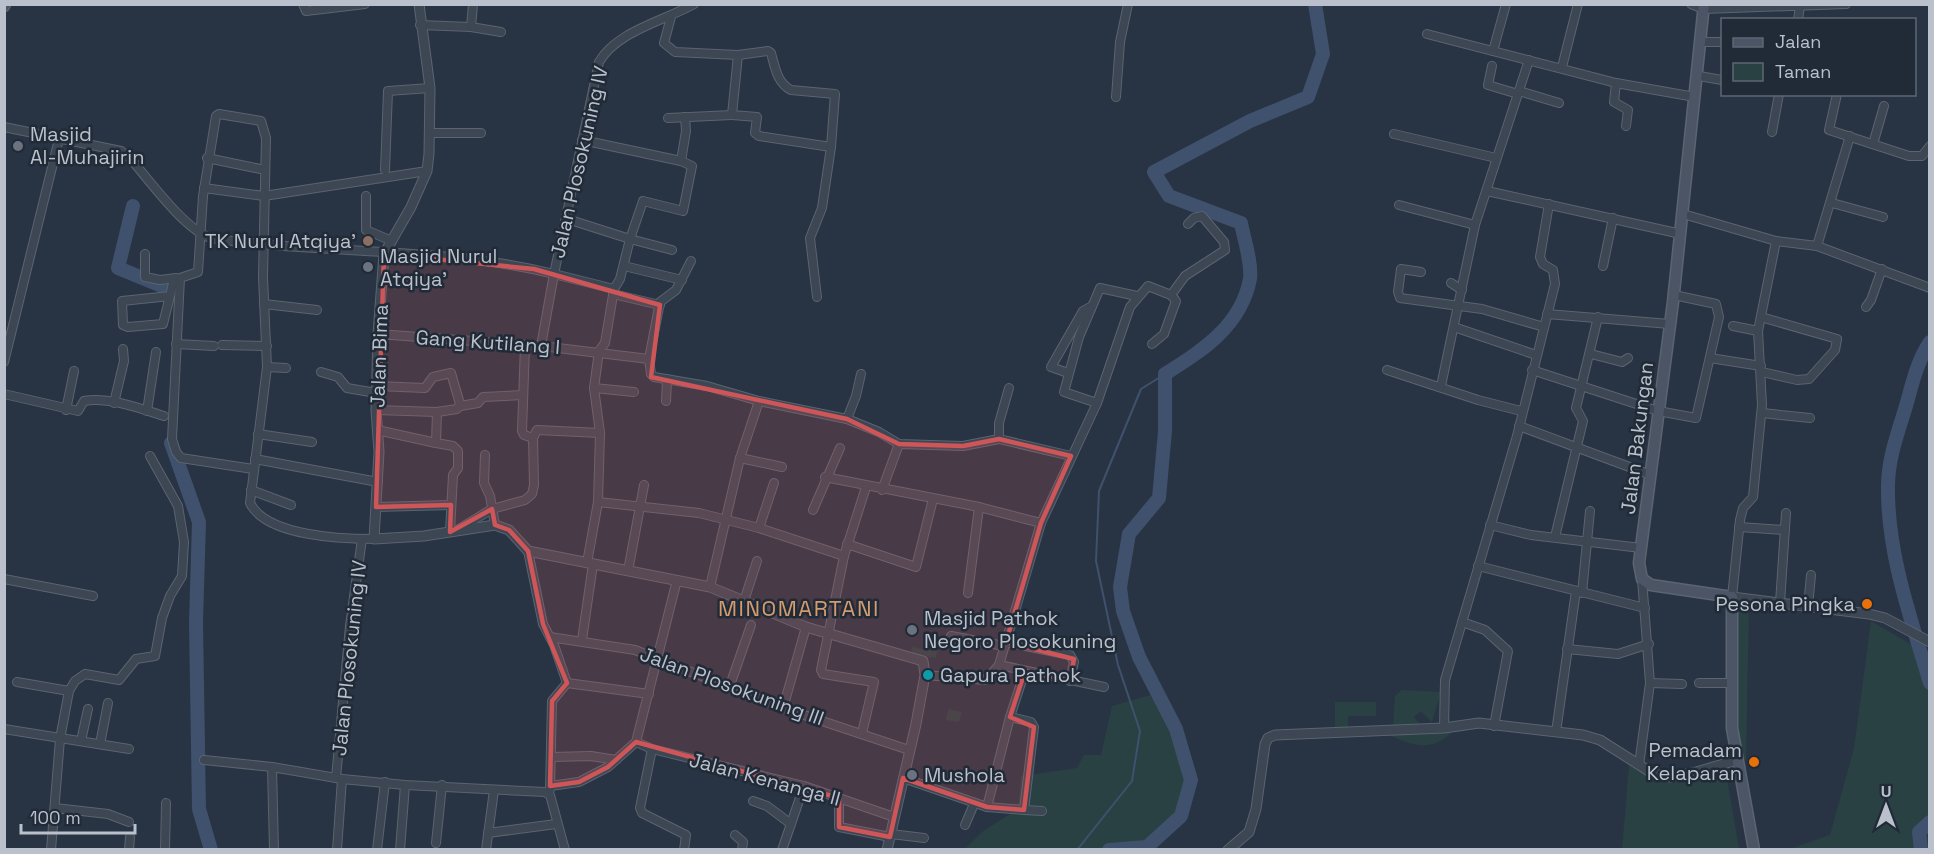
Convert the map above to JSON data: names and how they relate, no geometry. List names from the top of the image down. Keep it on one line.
{"streets":{"main road":["Jalan Bakungan"],"street":["Jalan Plosokuning IV","Gang Kutilang I","Jalan Bima","Jalan Plosokuning III","Jalan Kenanga II"]},"crossings":[["Jalan Plosokuning IV","Jalan Bima"],["Gang Kutilang I","Jalan Bima"]],"districts":["MINOMARTANI"],"places":["Masjid Al-Muhajirin","TK Nurul Atqiya'","Masjid Nurul Atqiya'","Pesona Pingka","Masjid Pathok Negoro Plosokuning","Gapura Pathok","Pemadam Kelaparan","Mushola"],"legend":["Jalan","Taman"],"scale_bar":"100 m","north":"top"}
